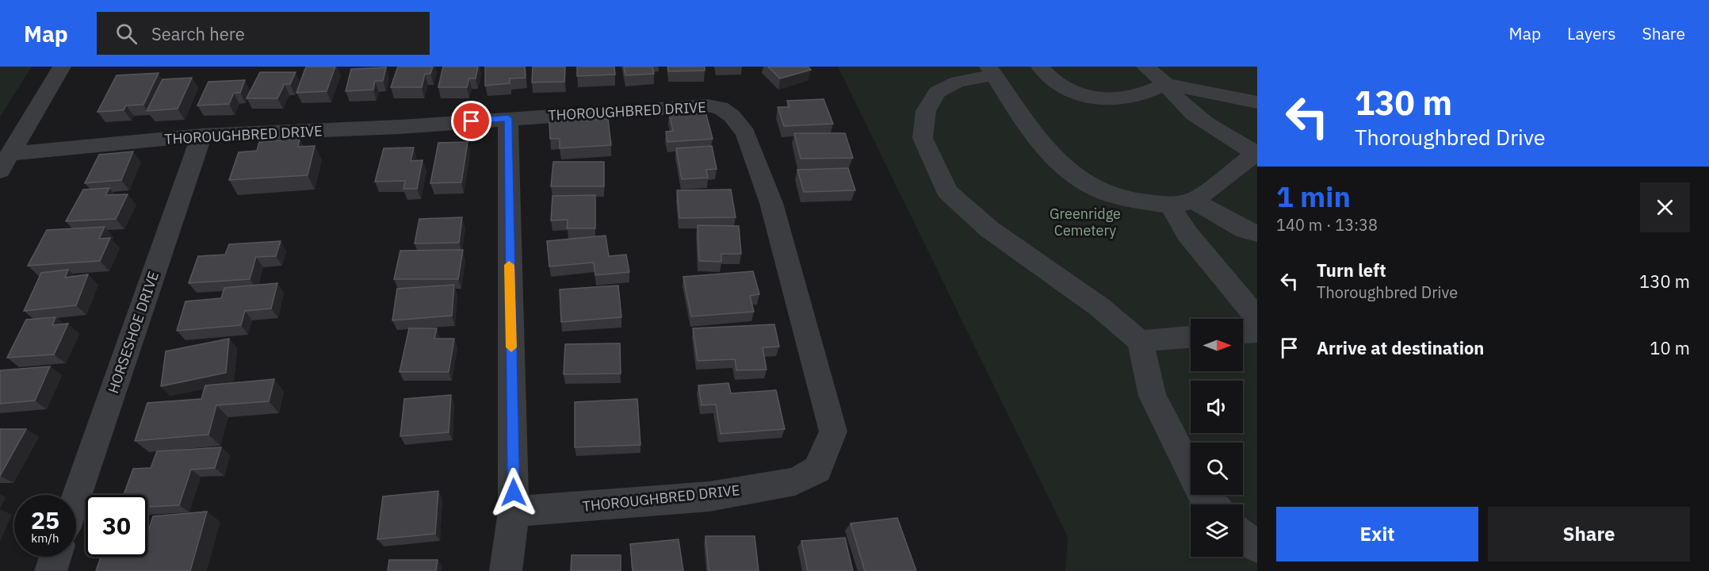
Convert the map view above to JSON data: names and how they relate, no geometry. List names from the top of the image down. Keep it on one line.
{"streets":{"street":["THOROUGHBRED DRIVE","HORSESHOE DRIVE"]},"crossings":[["THOROUGHBRED DRIVE","HORSESHOE DRIVE"]],"parks":["Greenridge Cemetery"],"north":"right","page":{"header":"Map","search":"Search here","nav":["Map","Layers","Share"],"turn":["130 m","Thoroughbred Drive"],"heading":["1 min","140 m · 13:38"],"list":[{"name":"Turn left","note":"Thoroughbred Drive","value":"130 m"},{"name":"Arrive at destination","value":"10 m"}],"speed":"25 km/h","limit":"30","buttons":["Exit","Share"]}}
